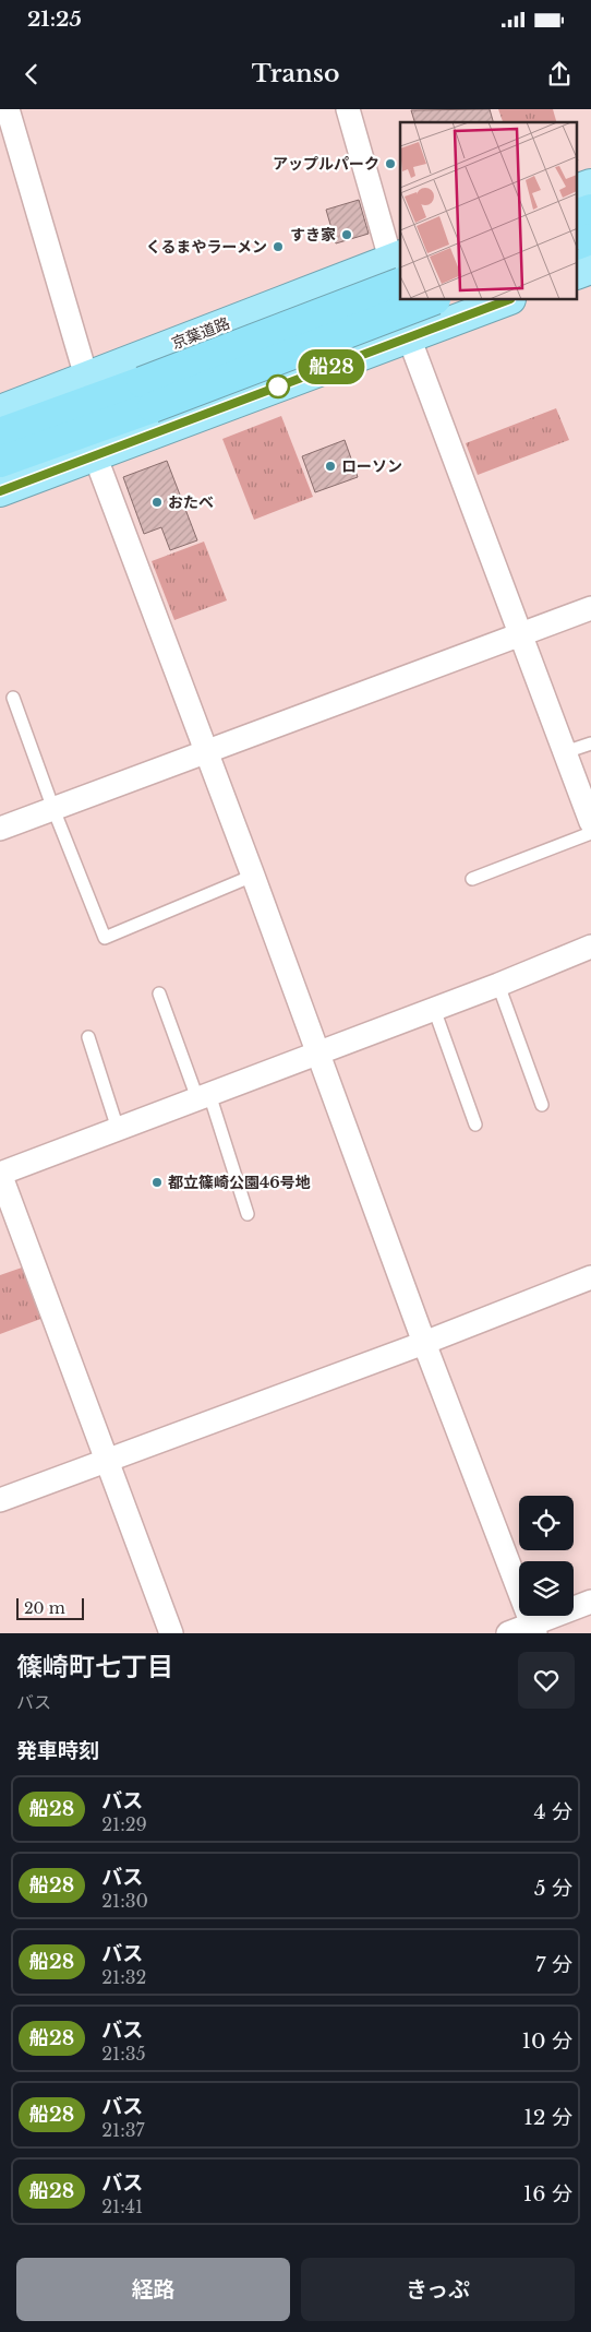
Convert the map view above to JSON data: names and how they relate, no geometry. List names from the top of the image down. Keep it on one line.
{"streets":{"highway":["京葉道路"]},"places":["アップルパーク","すき家","くるまやラーメン","ローソン","おたべ","都立篠崎公園46号地"],"lines":["bus line 船28"],"scale_bar":"20 m","page":{"status":"21:25","header":"Transo","on_map":"船28","scale":"20 m","heading":[["篠崎町七丁目","バス"],"発車時刻"],"list":[{"mark":"船28","name":"バス","note":"21:29","value":"4 分"},{"mark":"船28","name":"バス","note":"21:30","value":"5 分"},{"mark":"船28","name":"バス","note":"21:32","value":"7 分"},{"mark":"船28","name":"バス","note":"21:35","value":"10 分"},{"mark":"船28","name":"バス","note":"21:37","value":"12 分"},{"mark":"船28","name":"バス","note":"21:41","value":"16 分"}],"buttons":["経路","きっぷ"]}}
